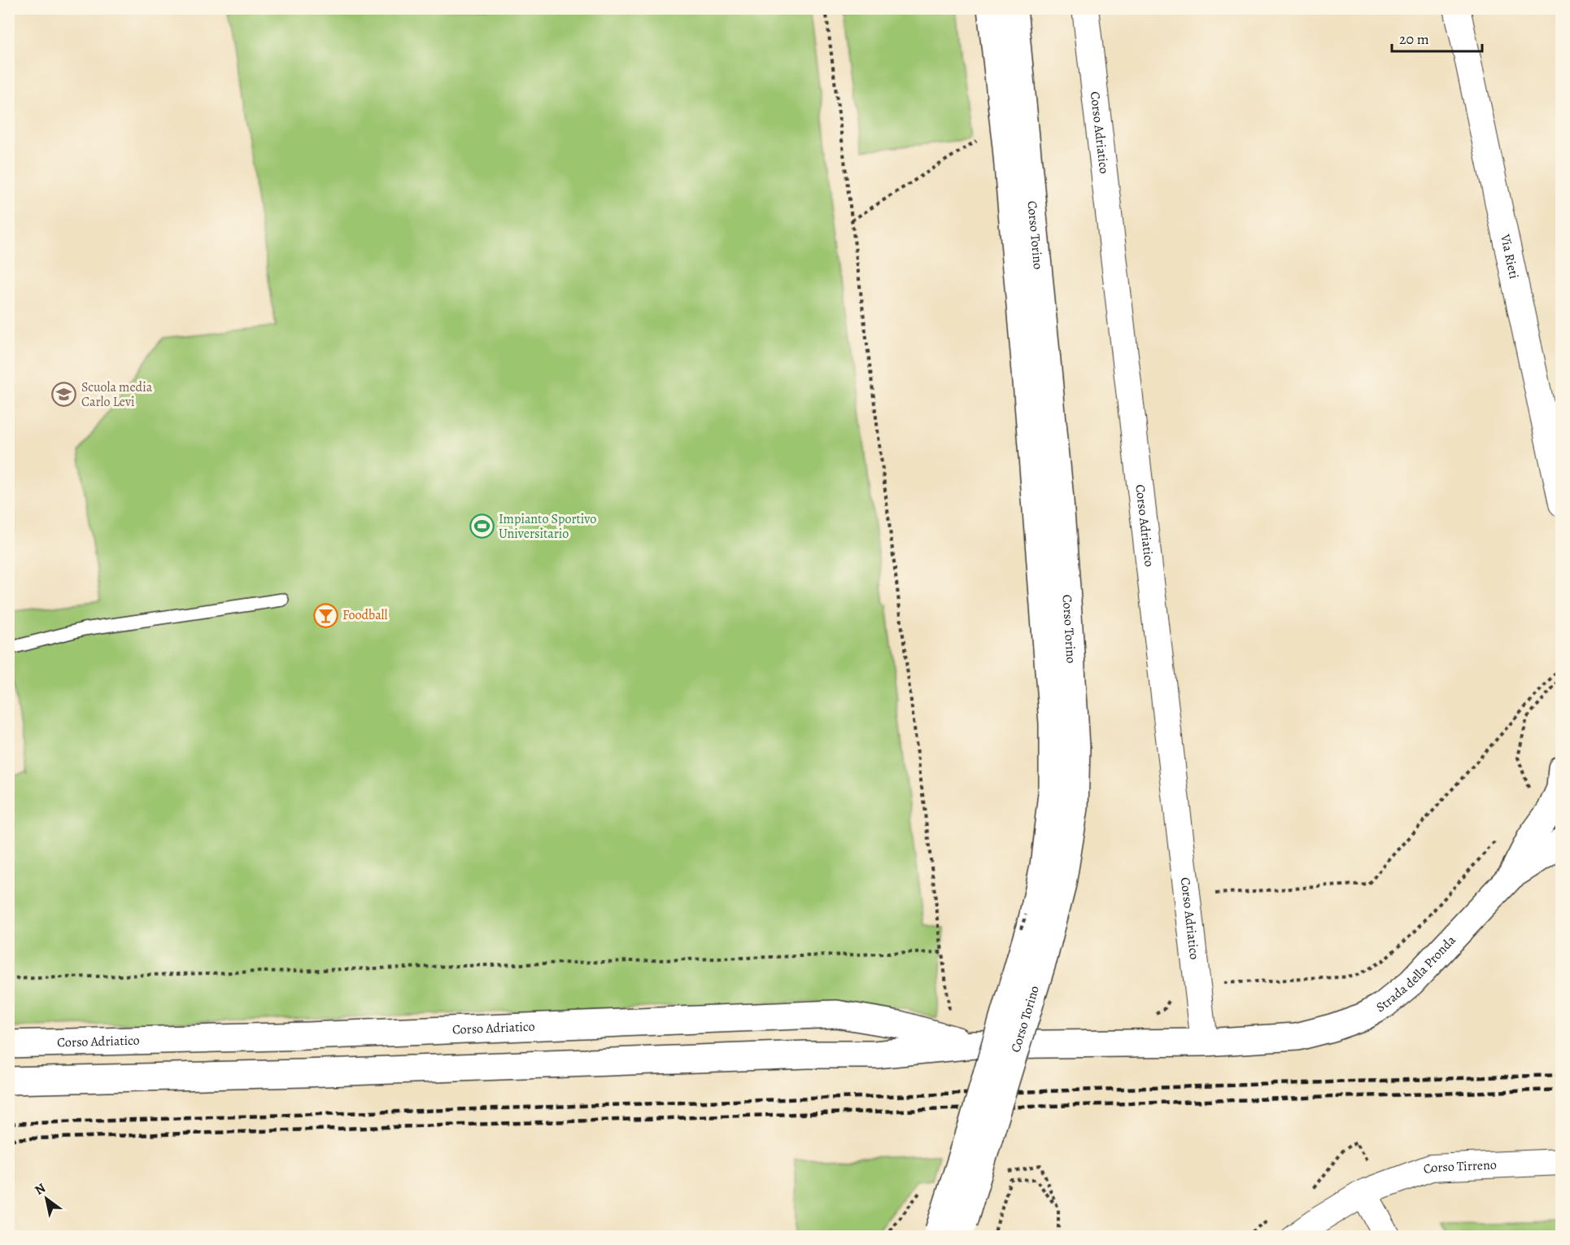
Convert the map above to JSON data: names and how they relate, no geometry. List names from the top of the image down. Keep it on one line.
{"streets":{"street":["Corso Adriatico","Corso Torino","Via Rieti","Strada della Pronda","Corso Tirreno"]},"crossings":[["Corso Adriatico","Strada della Pronda"]],"places":{"school or university":["Scuola media Carlo Levi"],"sports":["Impianto Sportivo Universitario"],"bar":["Foodball"]},"scale_bar":"20 m","north":"top left"}
